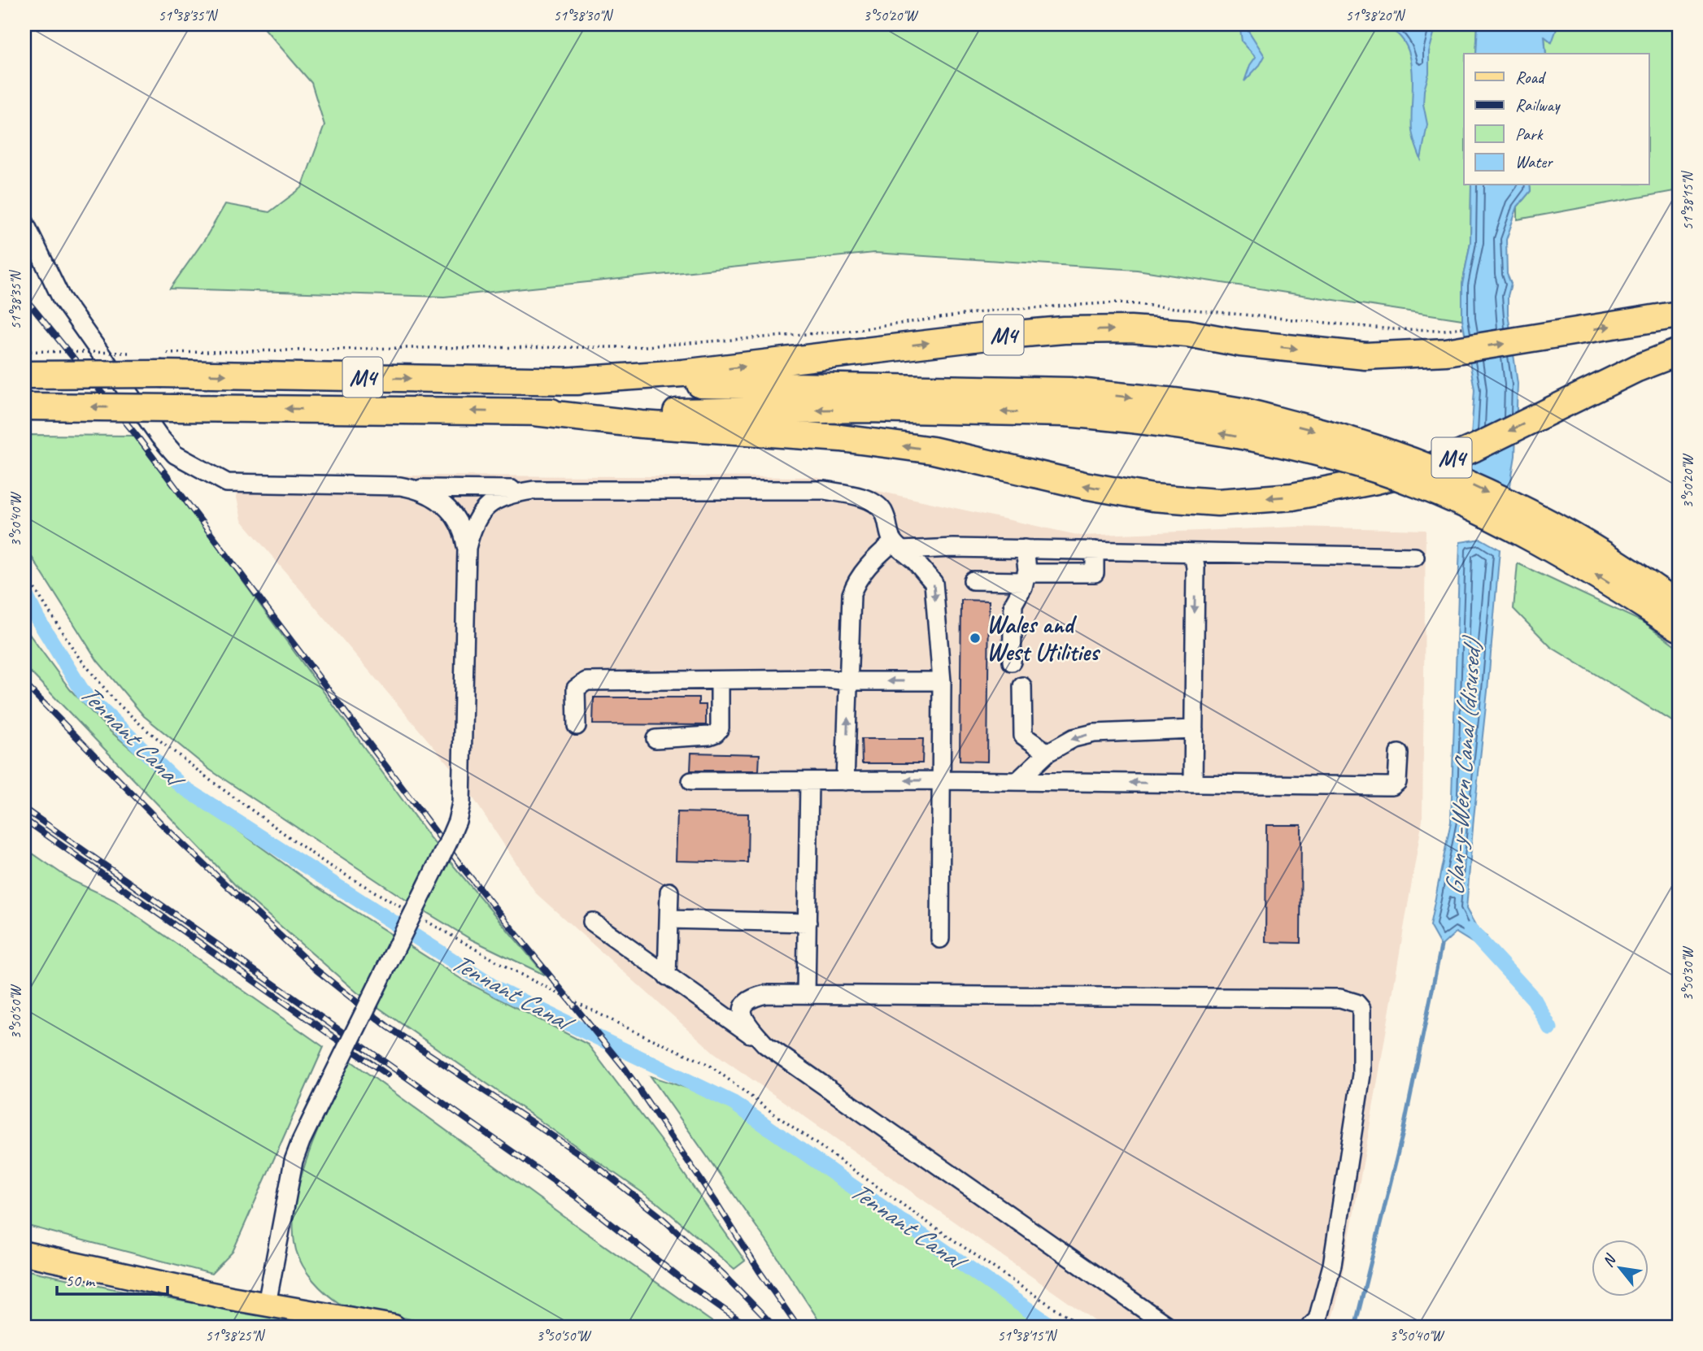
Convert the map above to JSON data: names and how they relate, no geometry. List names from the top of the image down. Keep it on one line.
{"streets":{"highway":["M4"]},"water":["Tennant Canal","Glan-y-Wern Canal (disused)"],"places":["Wales and West Utilities"],"legend":["Road","Railway","Park","Water"],"scale_bar":"50 m","north":"top left","coordinates":["51°38'35\"N","51°38'30\"N","3°50'20\"W","51°38'20\"N","51°38'15\"N","3°50'40\"W","3°50'30\"W","3°50'50\"W","51°38'25\"N"]}
